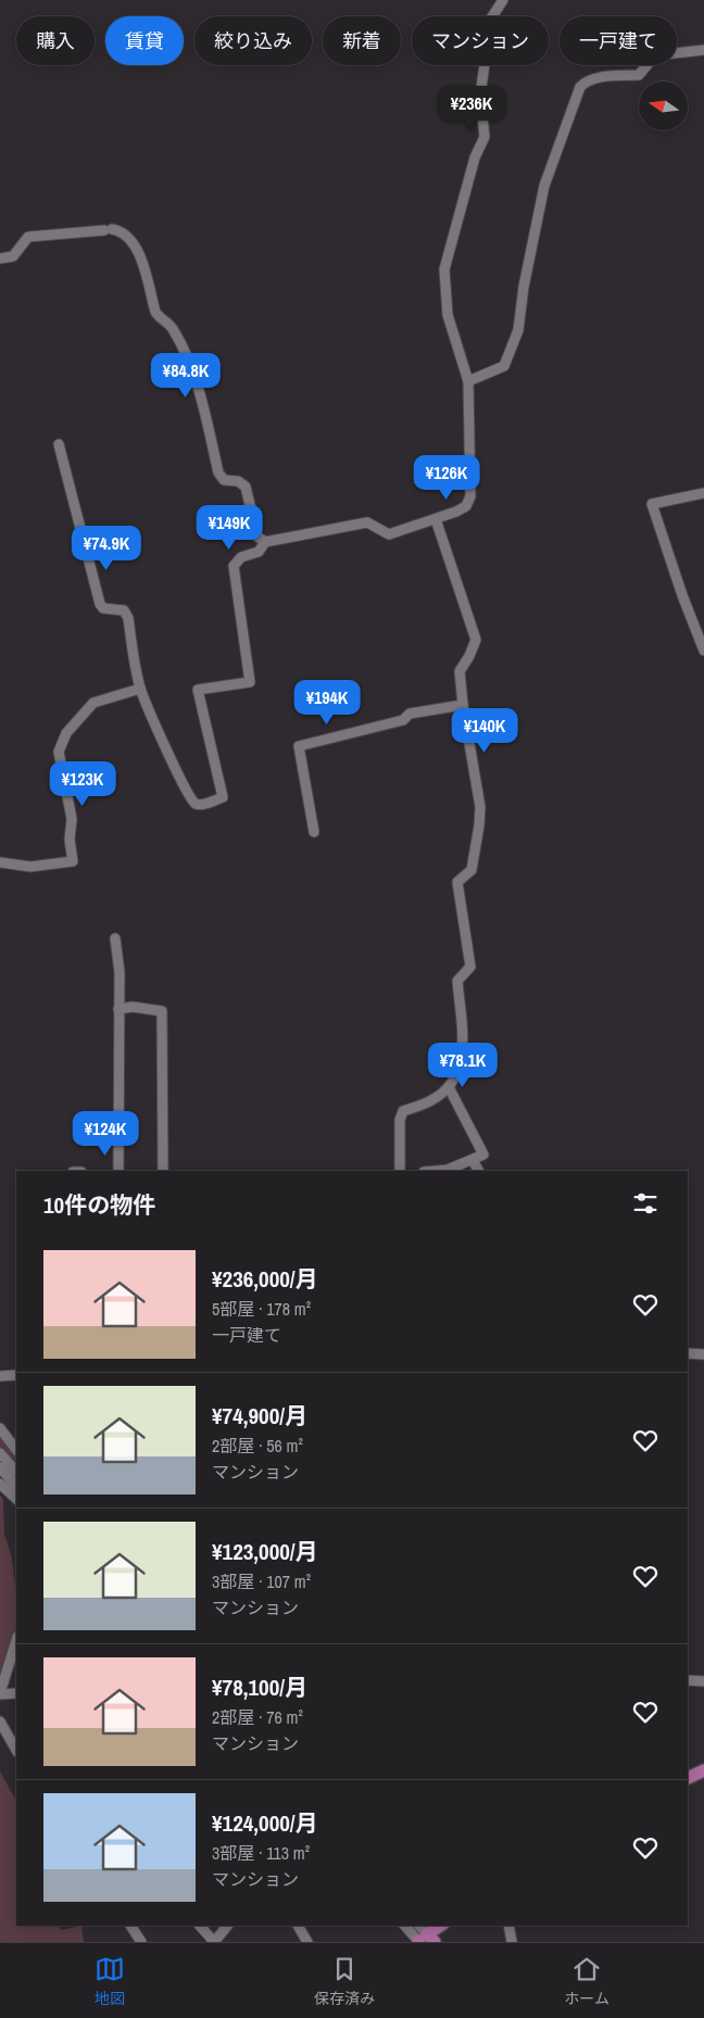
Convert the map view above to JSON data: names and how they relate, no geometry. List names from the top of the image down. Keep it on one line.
{"north":"left","page":{"chip":["購入","賃貸","絞り込み","新着","マンション","一戸建て"],"price":["¥236K","¥84.8K","¥126K","¥149K","¥74.9K","¥194K","¥140K","¥123K","¥78.1K","¥124K"],"heading":"10件の物件","list":[{"name":"¥236,000/月","note":"5部屋 · 178 m² · 一戸建て"},{"name":"¥74,900/月","note":"2部屋 · 56 m² · マンション"},{"name":"¥123,000/月","note":"3部屋 · 107 m² · マンション"},{"name":"¥78,100/月","note":"2部屋 · 76 m² · マンション"},{"name":"¥124,000/月","note":"3部屋 · 113 m² · マンション"}],"tabs":["地図","保存済み","ホーム"]}}
